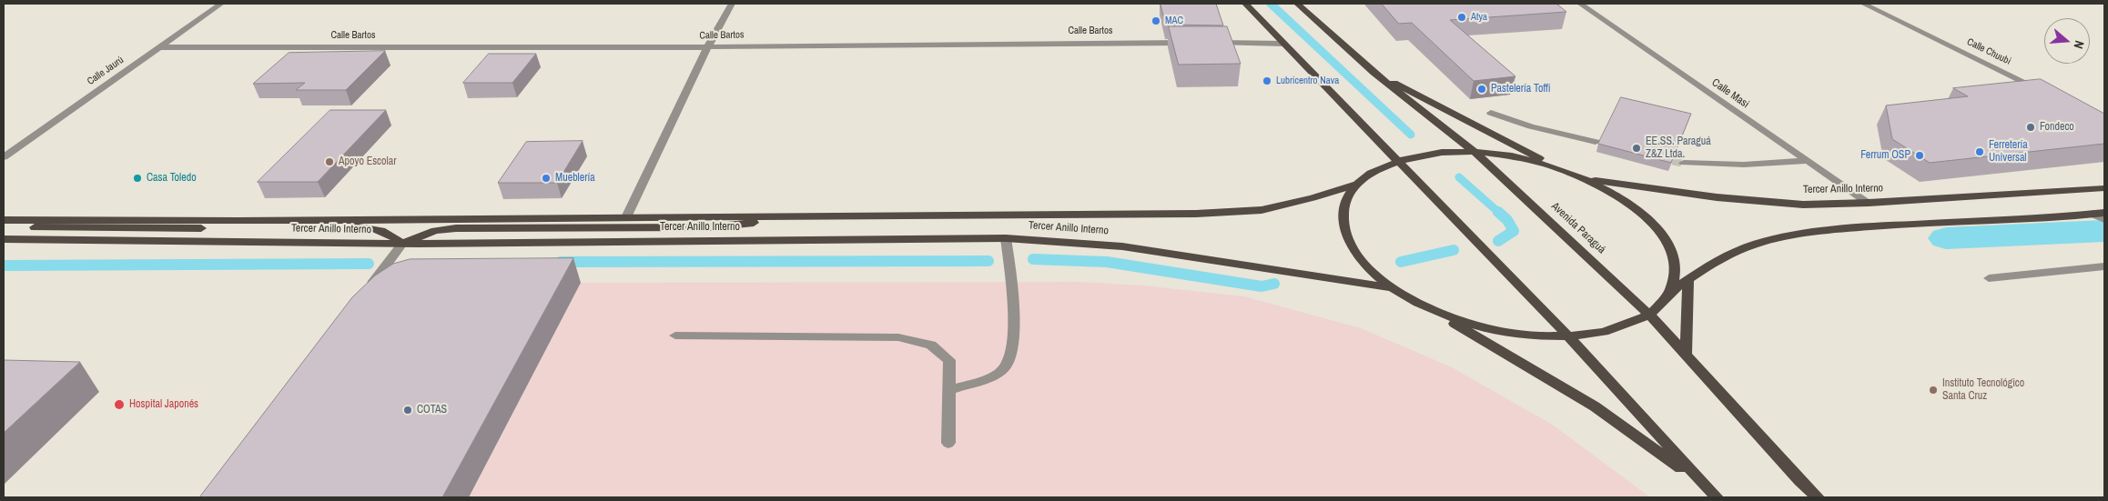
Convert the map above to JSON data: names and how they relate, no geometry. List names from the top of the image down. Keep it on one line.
{"streets":{"main road":["Tercer Anillo Interno","Avenida Paraguá"],"street":["Calle Bartos","Calle Chuubi","Calle Jaurú","Calle Masi"]},"crossings":[["Calle Bartos","Calle Jaurú"],["Calle Masi","Tercer Anillo Interno"],["Tercer Anillo Interno","Avenida Paraguá"]],"places":["Atya","MAC","Lubricentro Nava","Pastelería Toffi","Fondeco","EE.SS. Paraguá Z&Z Ltda.","Ferretería Universal","Ferrum OSP","Apoyo Escolar","Casa Toledo","Mueblería","Instituto Tecnológico Santa Cruz","Hospital Japonés","COTAS"],"north":"right"}
